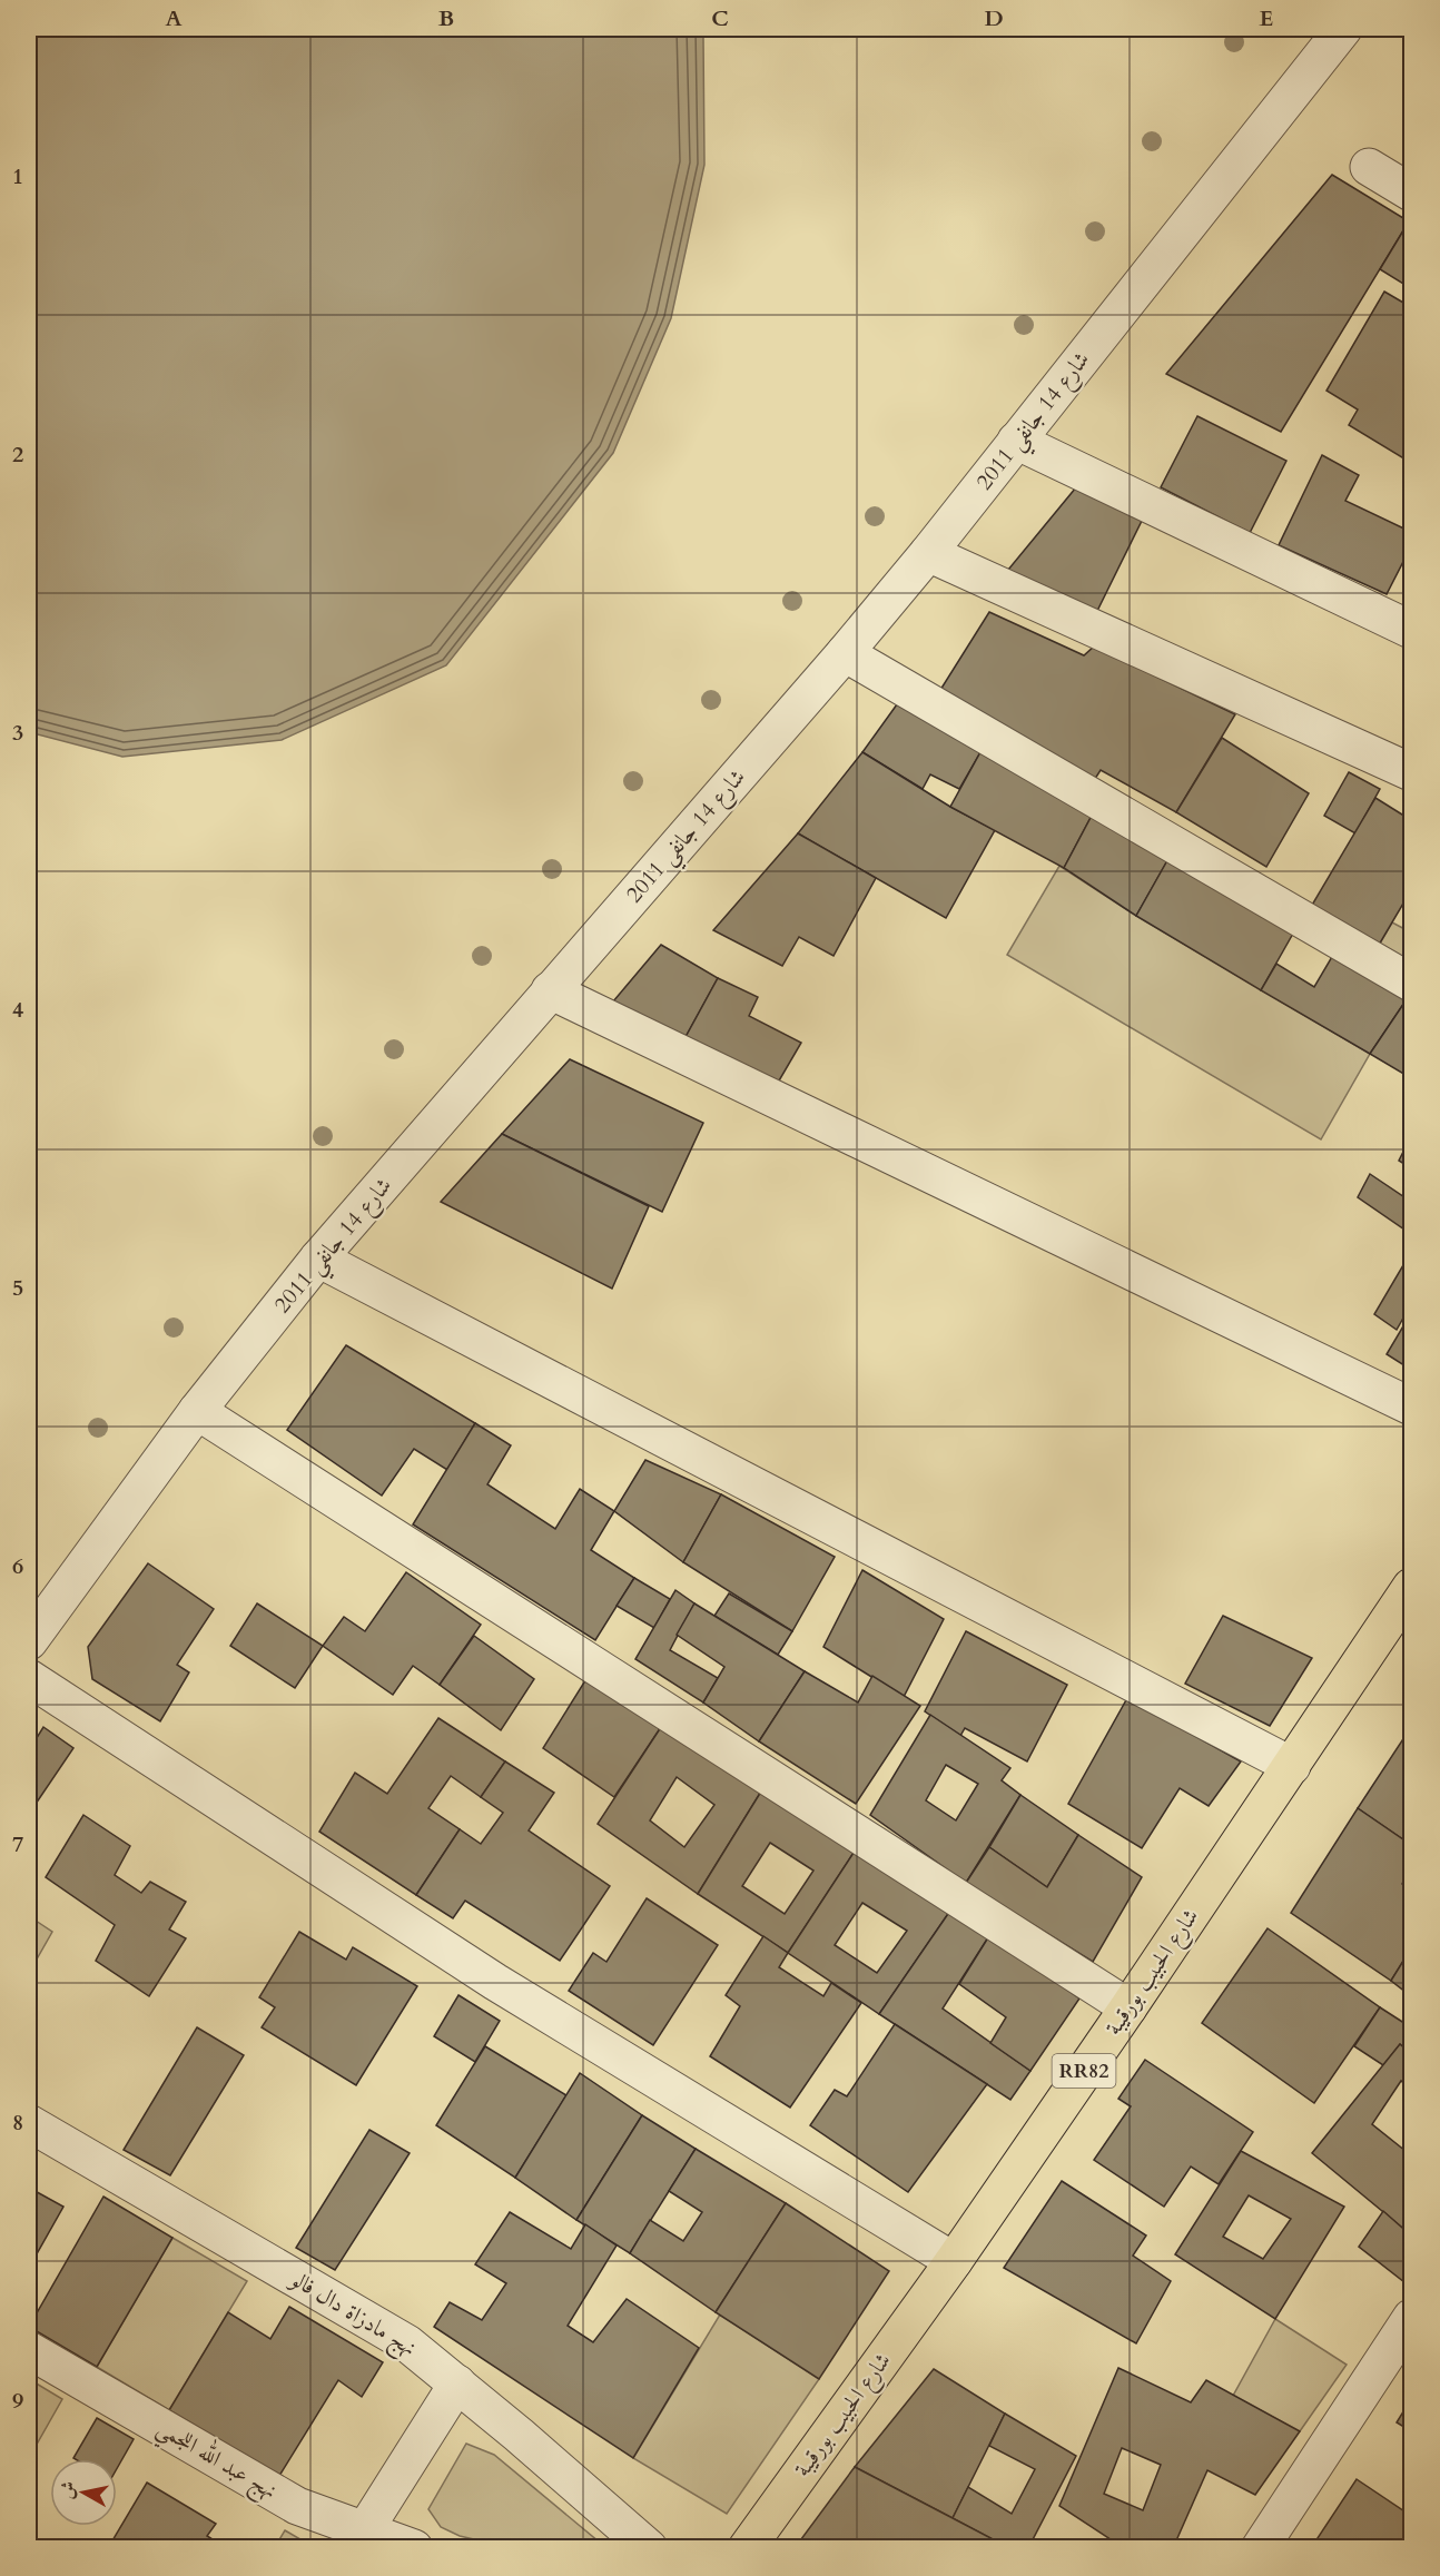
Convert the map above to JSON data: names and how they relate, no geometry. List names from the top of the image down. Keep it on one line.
{"streets":{"main road":["شارع الحبيب بورقيبة","RR82"],"street":["شارع 14 جانفي 2011","نهج مادزاة دال فالو","نهج عبد الله اللجمي"]},"north":"left","grid":{"columns":["A","B","C","D","E"],"rows":["1","2","3","4","5","6","7","8","9"]}}
